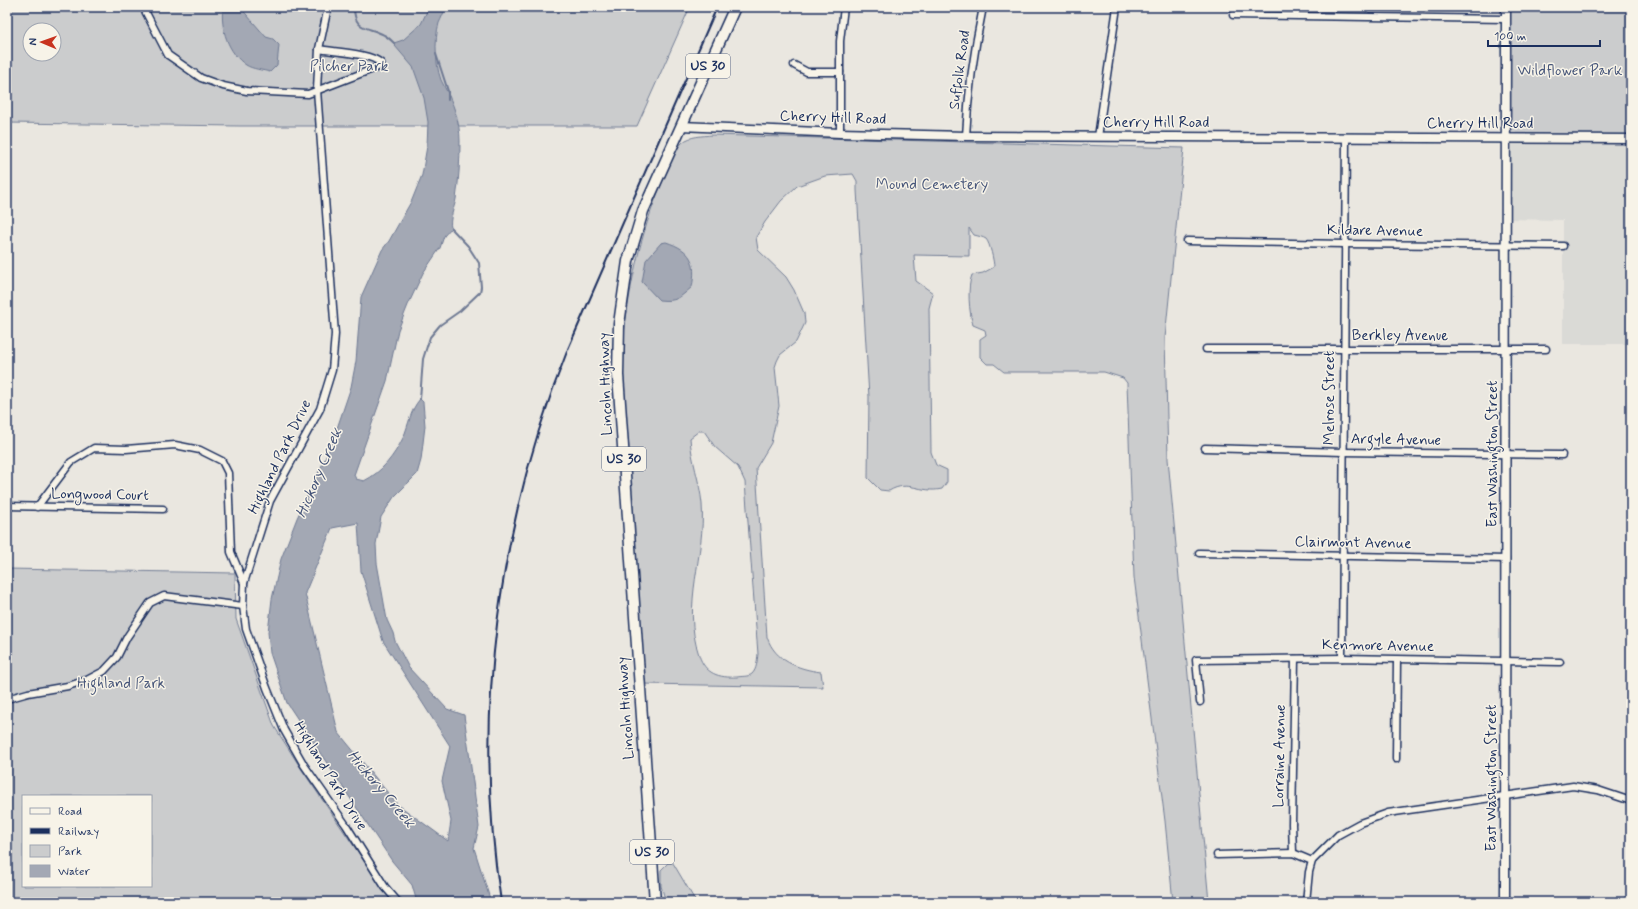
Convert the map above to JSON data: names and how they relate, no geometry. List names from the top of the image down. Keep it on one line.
{"streets":{"main road":["US 30","Lincoln Highway"],"street":["Suffolk Road","Cherry Hill Road","Kildare Avenue","Berkley Avenue","Melrose Street","Argyle Avenue","East Washington Street","Highland Park Drive","Longwood Court","Clairmont Avenue","Kenmore Avenue","Lorraine Avenue"]},"crossings":[["Suffolk Road","Cherry Hill Road"],["Cherry Hill Road","Lincoln Highway"],["Cherry Hill Road","Melrose Street"],["Cherry Hill Road","East Washington Street"],["Kildare Avenue","Melrose Street"],["Kildare Avenue","East Washington Street"],["Berkley Avenue","Melrose Street"],["Berkley Avenue","East Washington Street"],["Melrose Street","Argyle Avenue"],["Melrose Street","Clairmont Avenue"],["Melrose Street","Kenmore Avenue"],["Argyle Avenue","East Washington Street"],["East Washington Street","Clairmont Avenue"],["East Washington Street","Kenmore Avenue"],["Kenmore Avenue","Lorraine Avenue"]],"water":["Hickory Creek"],"parks":["Pilcher Park","Wildflower Park","Mound Cemetery","Highland Park"],"legend":["Road","Railway","Park","Water"],"scale_bar":"100 m","north":"left"}
